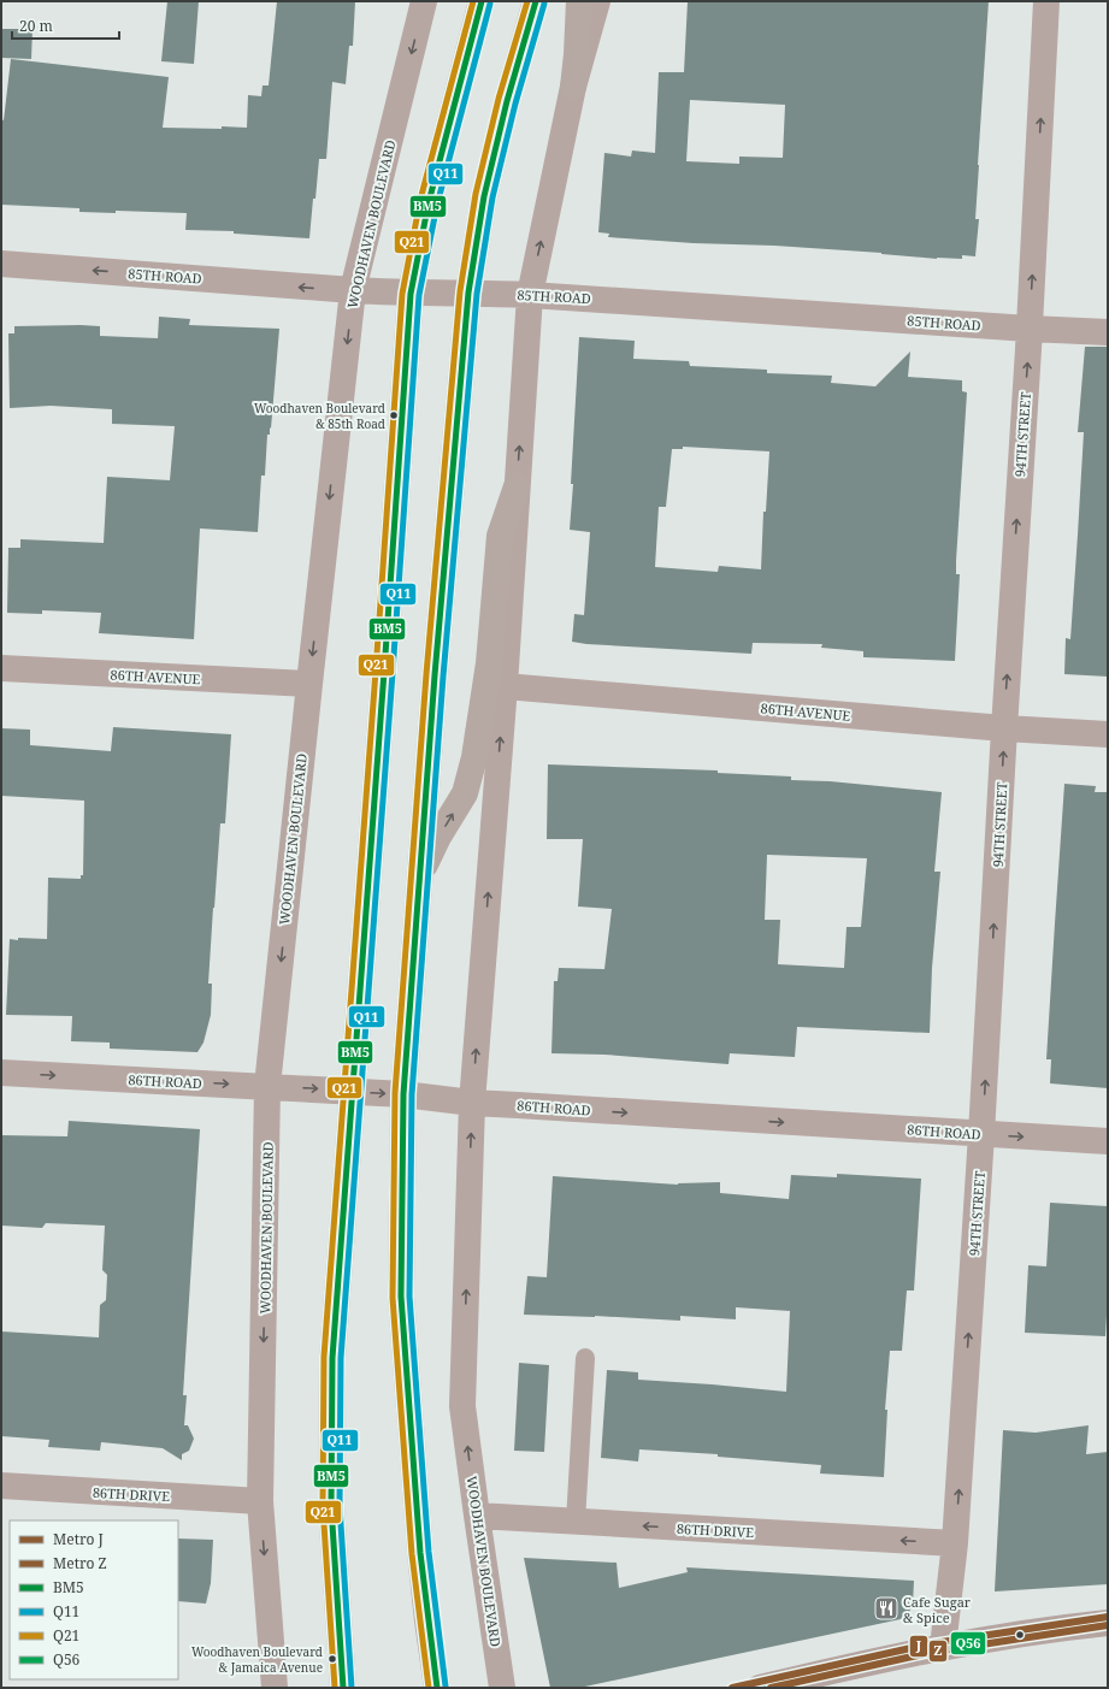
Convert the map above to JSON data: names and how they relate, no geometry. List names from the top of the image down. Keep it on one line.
{"streets":{"street":["WOODHAVEN BOULEVARD","85TH ROAD","94TH STREET","86TH AVENUE","86TH ROAD","86TH DRIVE"]},"crossings":[["WOODHAVEN BOULEVARD","85TH ROAD"],["WOODHAVEN BOULEVARD","86TH AVENUE"],["WOODHAVEN BOULEVARD","86TH ROAD"],["WOODHAVEN BOULEVARD","86TH DRIVE"],["85TH ROAD","94TH STREET"],["94TH STREET","86TH AVENUE"],["94TH STREET","86TH ROAD"],["94TH STREET","86TH DRIVE"]],"one_way":["94TH STREET","86TH ROAD","86TH DRIVE"],"places":{"other":["Woodhaven Boulevard & 85th Road","Woodhaven Boulevard & Jamaica Avenue"],"restaurant":["Cafe Sugar & Spice"]},"lines":["transit line BM5","transit line Q21","transit line Q11","metro line J","transit line Q56","metro line Z"],"legend":["Metro J","Metro Z","BM5","Q11","Q21","Q56"],"scale_bar":"20 m"}
